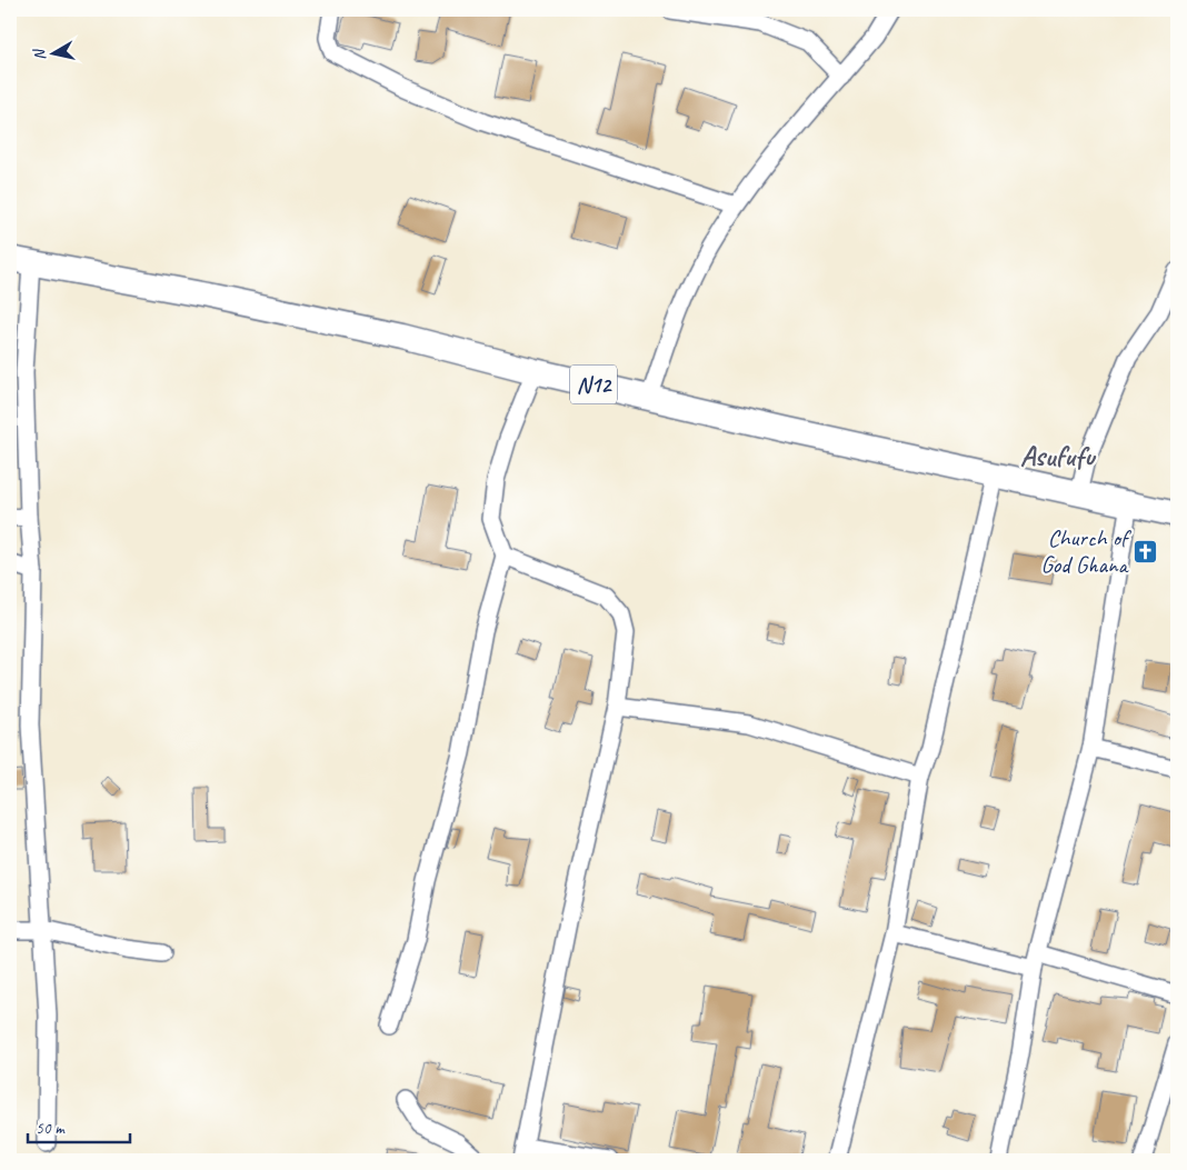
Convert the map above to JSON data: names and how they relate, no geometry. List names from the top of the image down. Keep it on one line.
{"streets":{"highway":["N12"]},"districts":["Asufufu"],"places":{"church":["Church of God Ghana"]},"scale_bar":"50 m","north":"left"}
